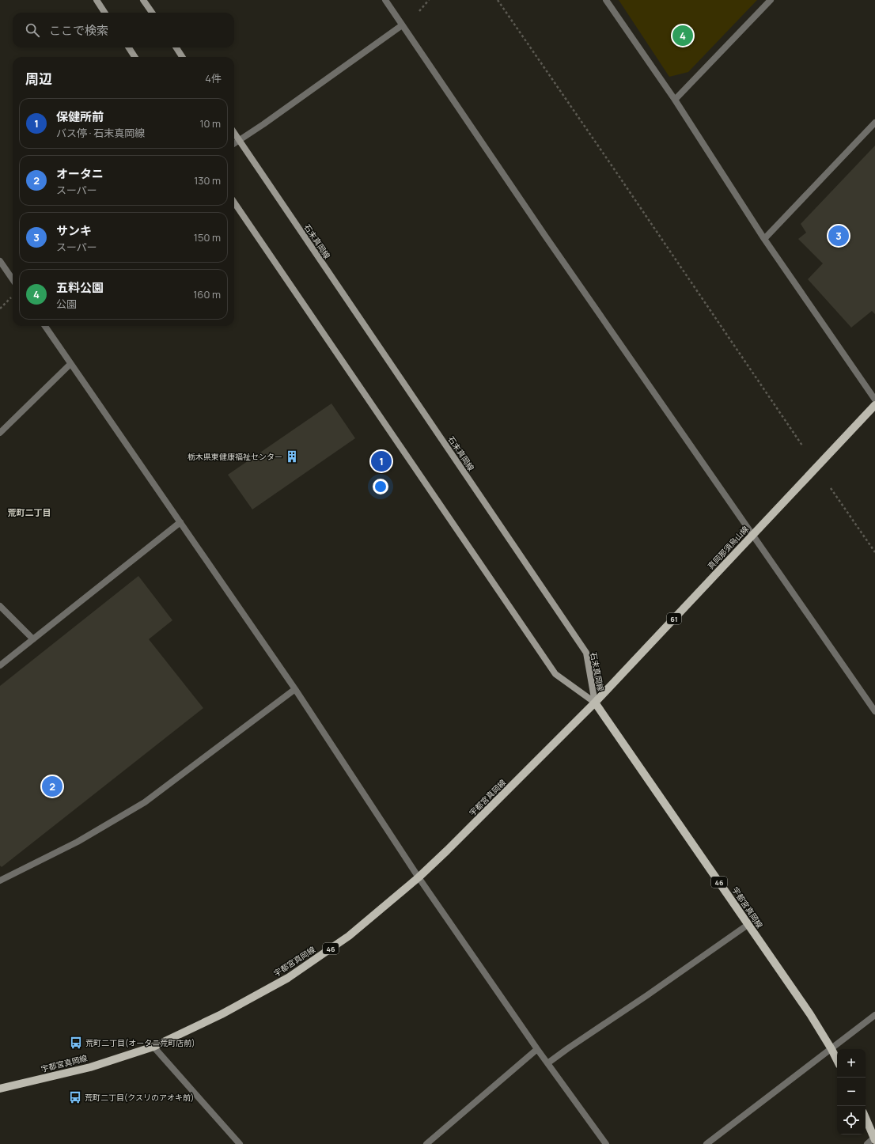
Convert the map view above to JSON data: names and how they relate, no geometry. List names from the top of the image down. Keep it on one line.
{"streets":{"main road":["石末真岡線","真岡那須烏山線","61","宇都宮真岡線","46"]},"crossings":[["石末真岡線","真岡那須烏山線"],["石末真岡線","宇都宮真岡線"],["真岡那須烏山線","宇都宮真岡線"]],"districts":["荒町二丁目"],"places":{"building":["栃木県東健康福祉センター"],"bus stop":["荒町二丁目(オータニ荒町店前)","荒町二丁目(クスリのアオキ前)"]},"page":{"search":"ここで検索","pins":["4","3","1","2"],"heading":["周辺","4件"],"list":[{"mark":"1","name":"保健所前","note":"バス停 · 石末真岡線","value":"10 m"},{"mark":"2","name":"オータニ","note":"スーパー","value":"130 m"},{"mark":"3","name":"サンキ","note":"スーパー","value":"150 m"},{"mark":"4","name":"五料公園","note":"公園","value":"160 m"}],"map_buttons":["+","−"]}}
